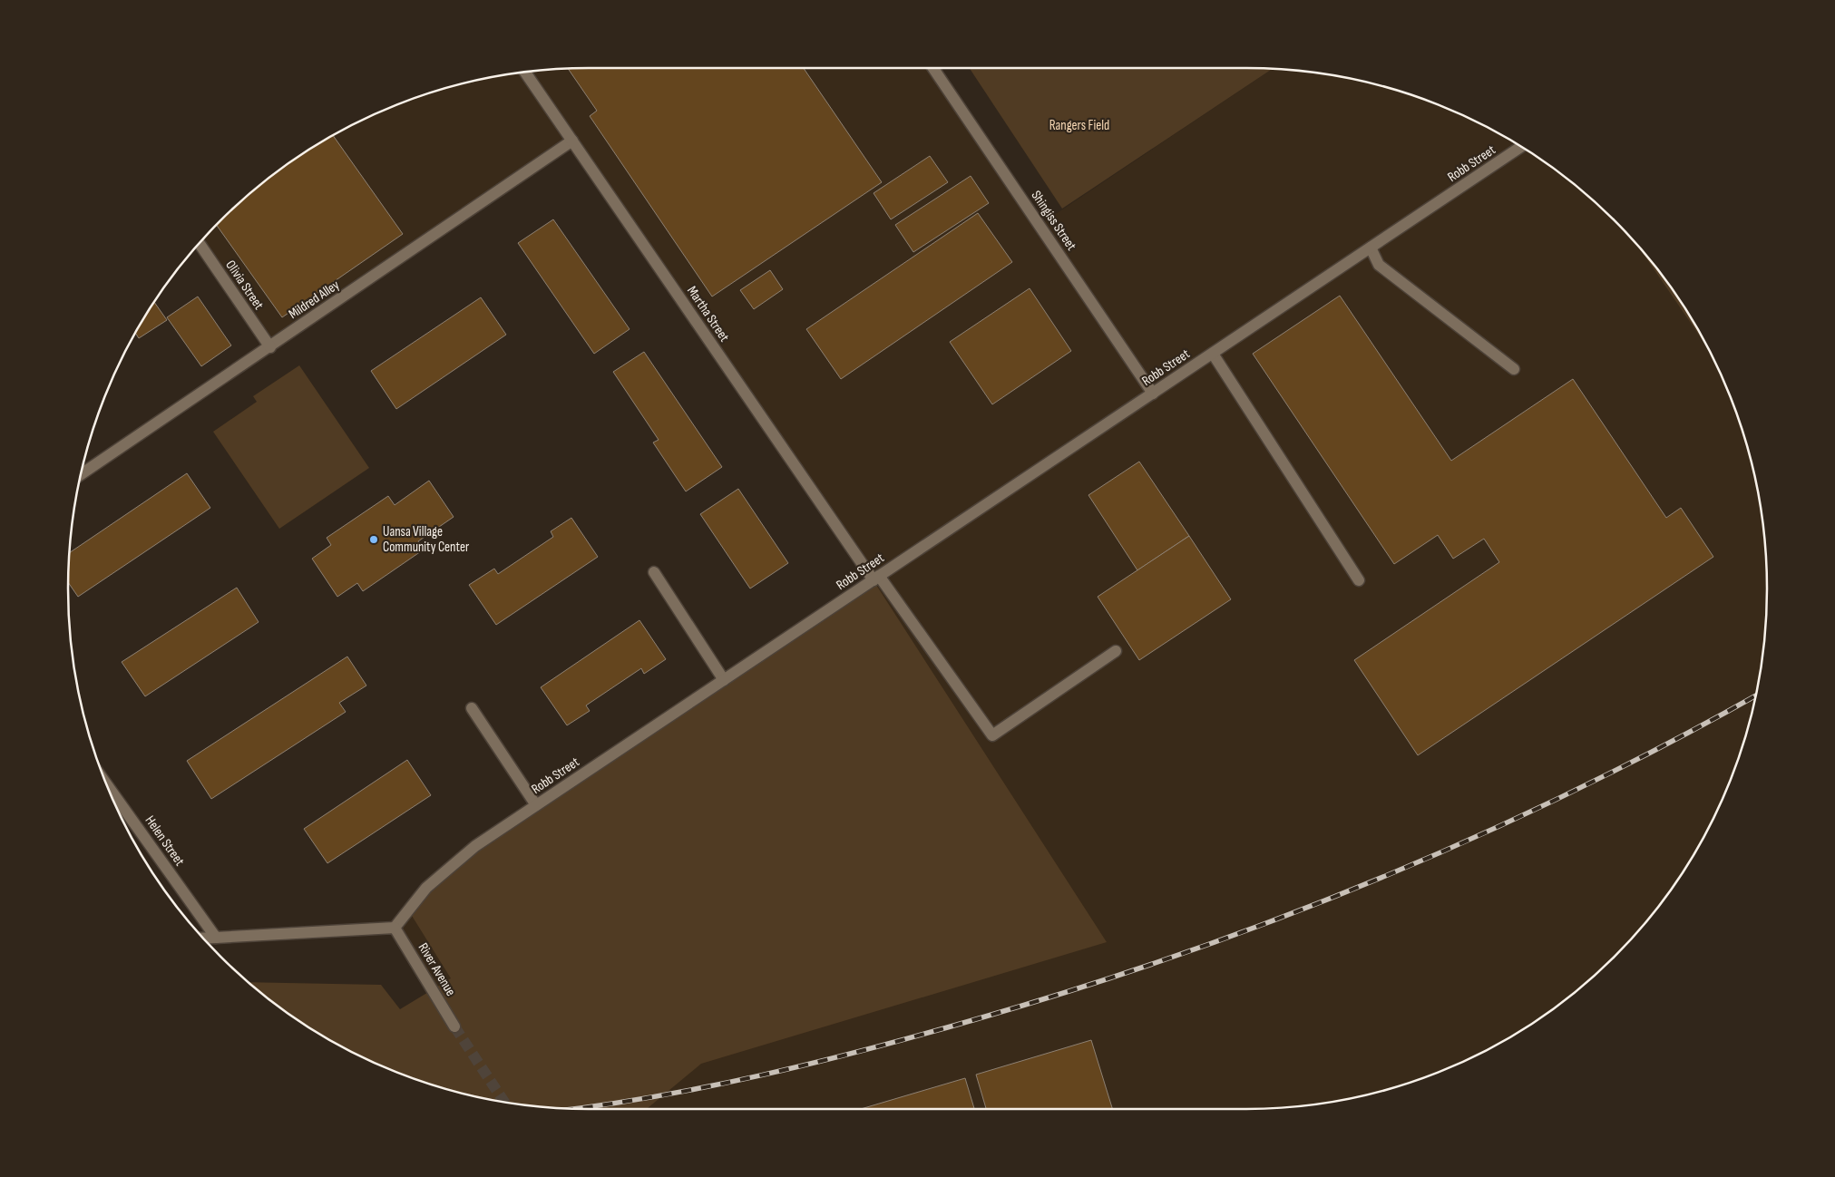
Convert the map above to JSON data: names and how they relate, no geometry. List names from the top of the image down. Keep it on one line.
{"streets":{"street":["Robb Street","Shingiss Street","Olivia Street","Mildred Alley","Martha Street","Helen Street","River Avenue"]},"crossings":[["Robb Street","Shingiss Street"],["Robb Street","Martha Street"],["Robb Street","River Avenue"],["Olivia Street","Mildred Alley"],["Mildred Alley","Martha Street"]],"parks":["Rangers Field"],"places":["Uansa Village Community Center"]}
